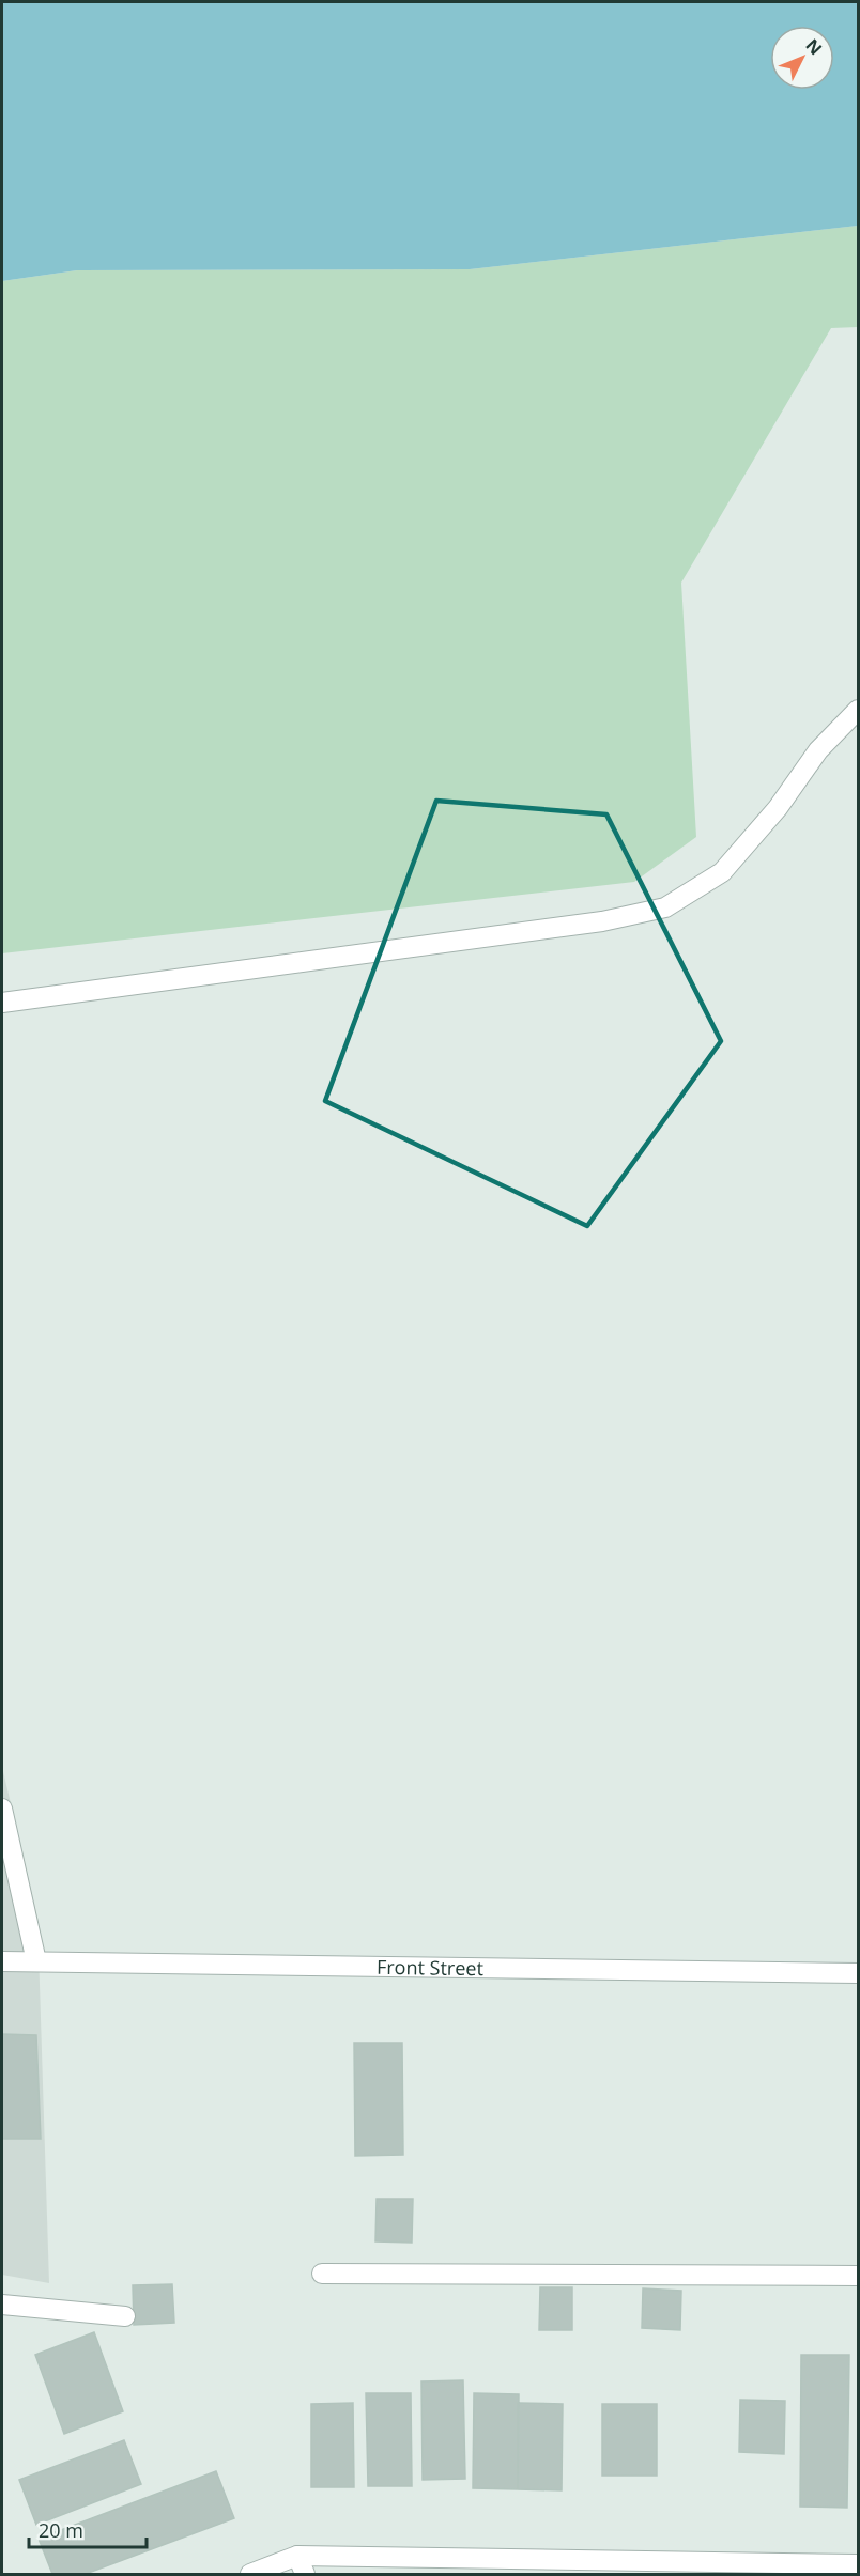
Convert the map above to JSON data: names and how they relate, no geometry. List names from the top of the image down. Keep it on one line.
{"streets":{"street":["Front Street"]},"scale_bar":"20 m","north":"top right"}
